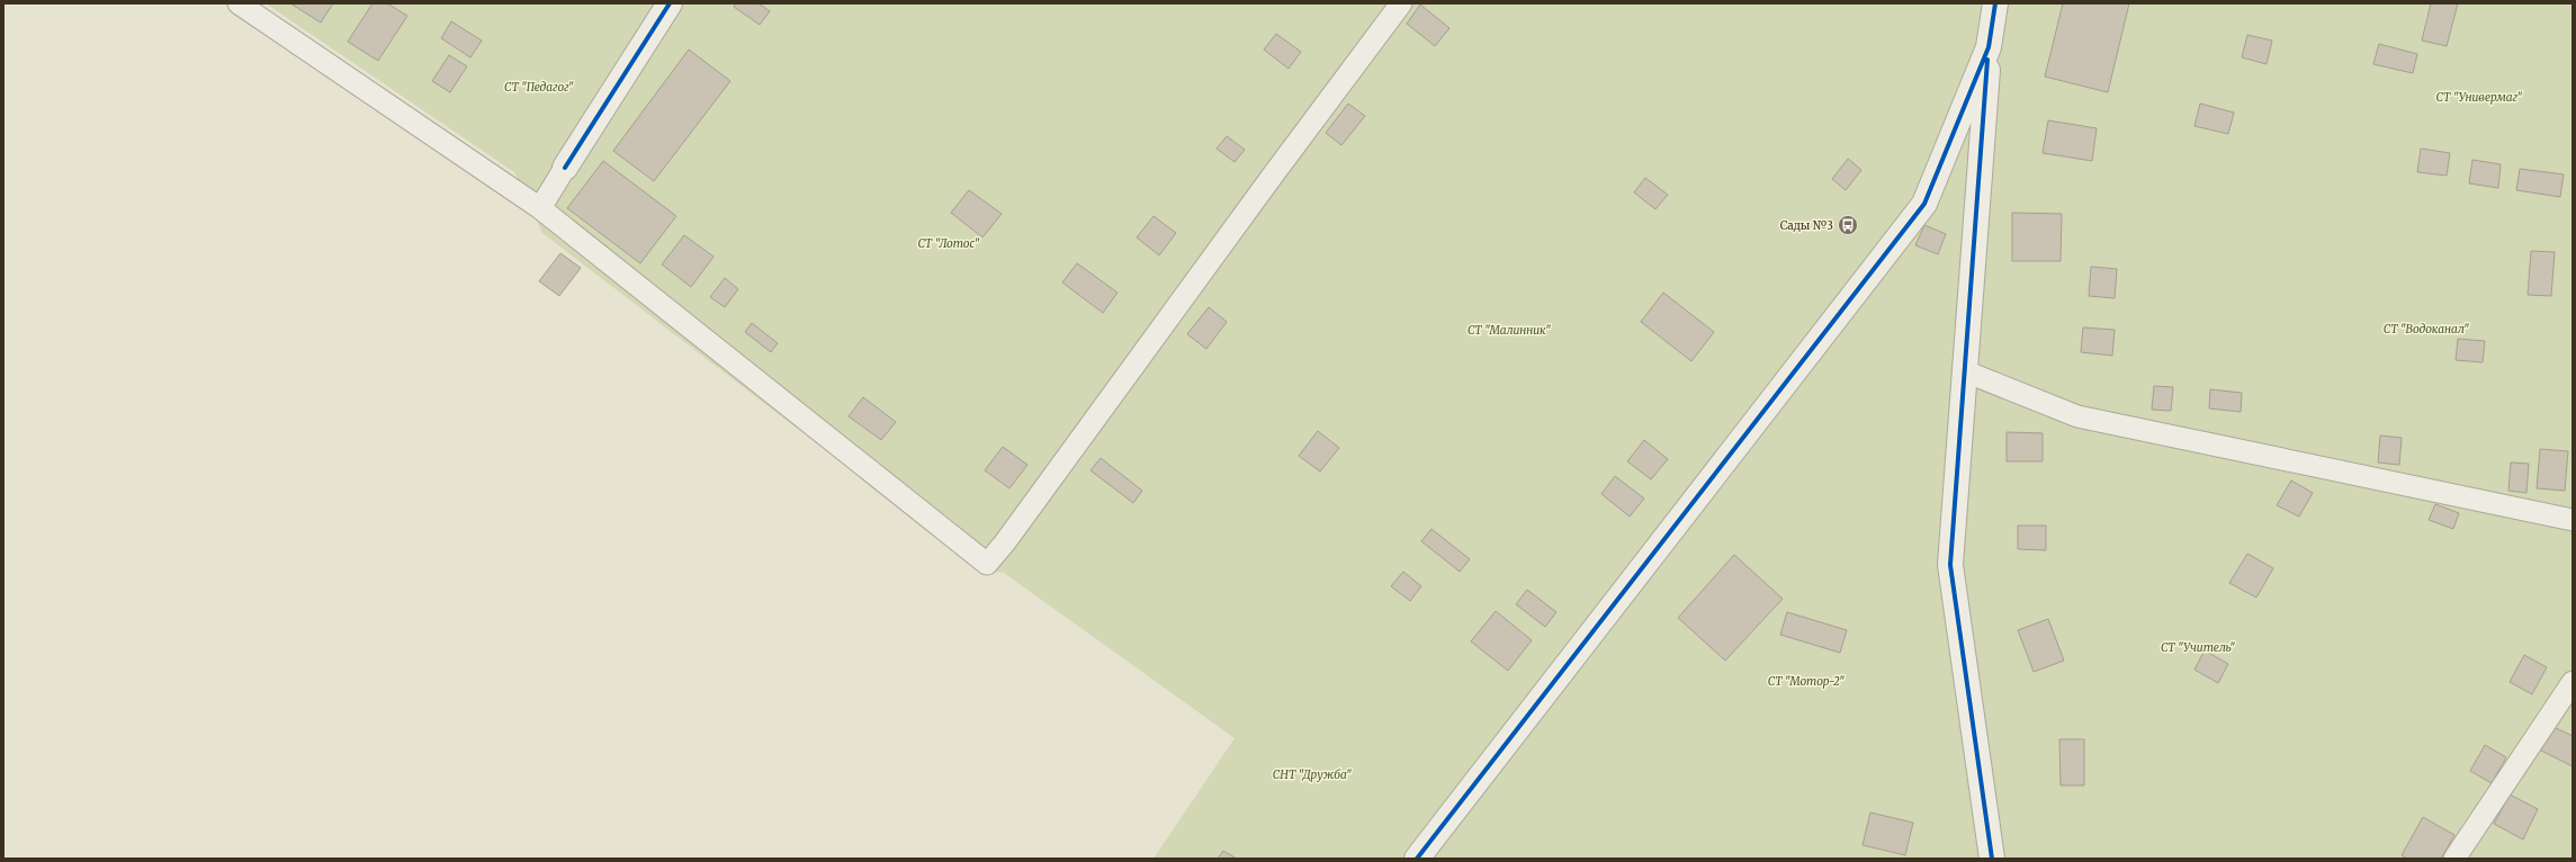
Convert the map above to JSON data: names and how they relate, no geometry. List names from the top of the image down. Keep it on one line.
{"parks":["СТ \"Педагог\"","СТ \"Универмаг\"","СТ \"Лотос\"","СТ \"Водоканал\"","СТ \"Малинник\"","СТ \"Учитель\"","СТ \"Мотор-2\"","СНТ \"Дружба\""],"places":{"bus stop":["Сады №3"]}}
